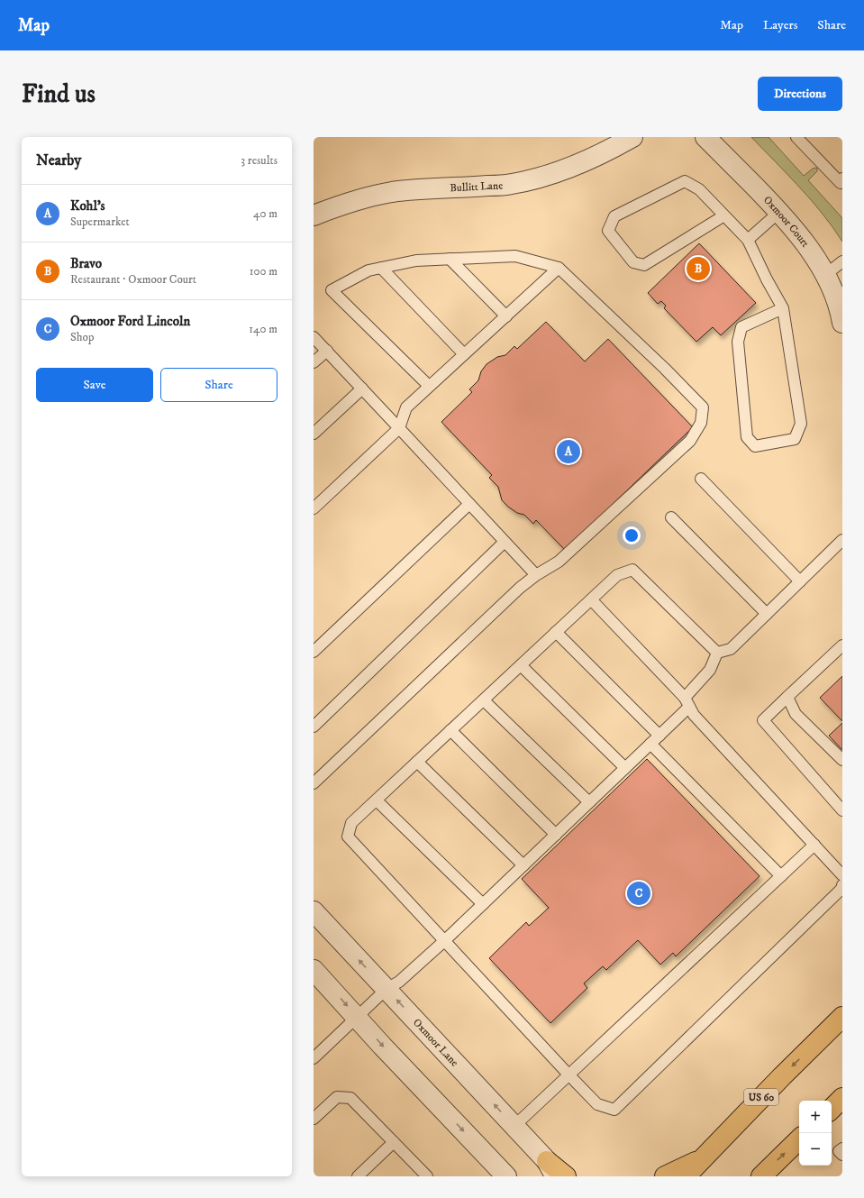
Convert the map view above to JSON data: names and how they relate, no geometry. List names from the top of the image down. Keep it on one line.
{"streets":{"main road":["US 60"],"street":["Bullitt Lane","Oxmoor Court","Oxmoor Lane"]},"page":{"header":"Map","nav":["Map","Layers","Share"],"buttons":["Directions",["Save","Share"]],"title":"Find us","heading":["Nearby","3 results"],"list":[{"mark":"A","name":"Kohl's","note":"Supermarket","value":"40 m"},{"mark":"B","name":"Bravo","note":"Restaurant · Oxmoor Court","value":"100 m"},{"mark":"C","name":"Oxmoor Ford Lincoln","note":"Shop","value":"140 m"}],"pins":["B","A","C"],"map_buttons":["+","−"]}}
